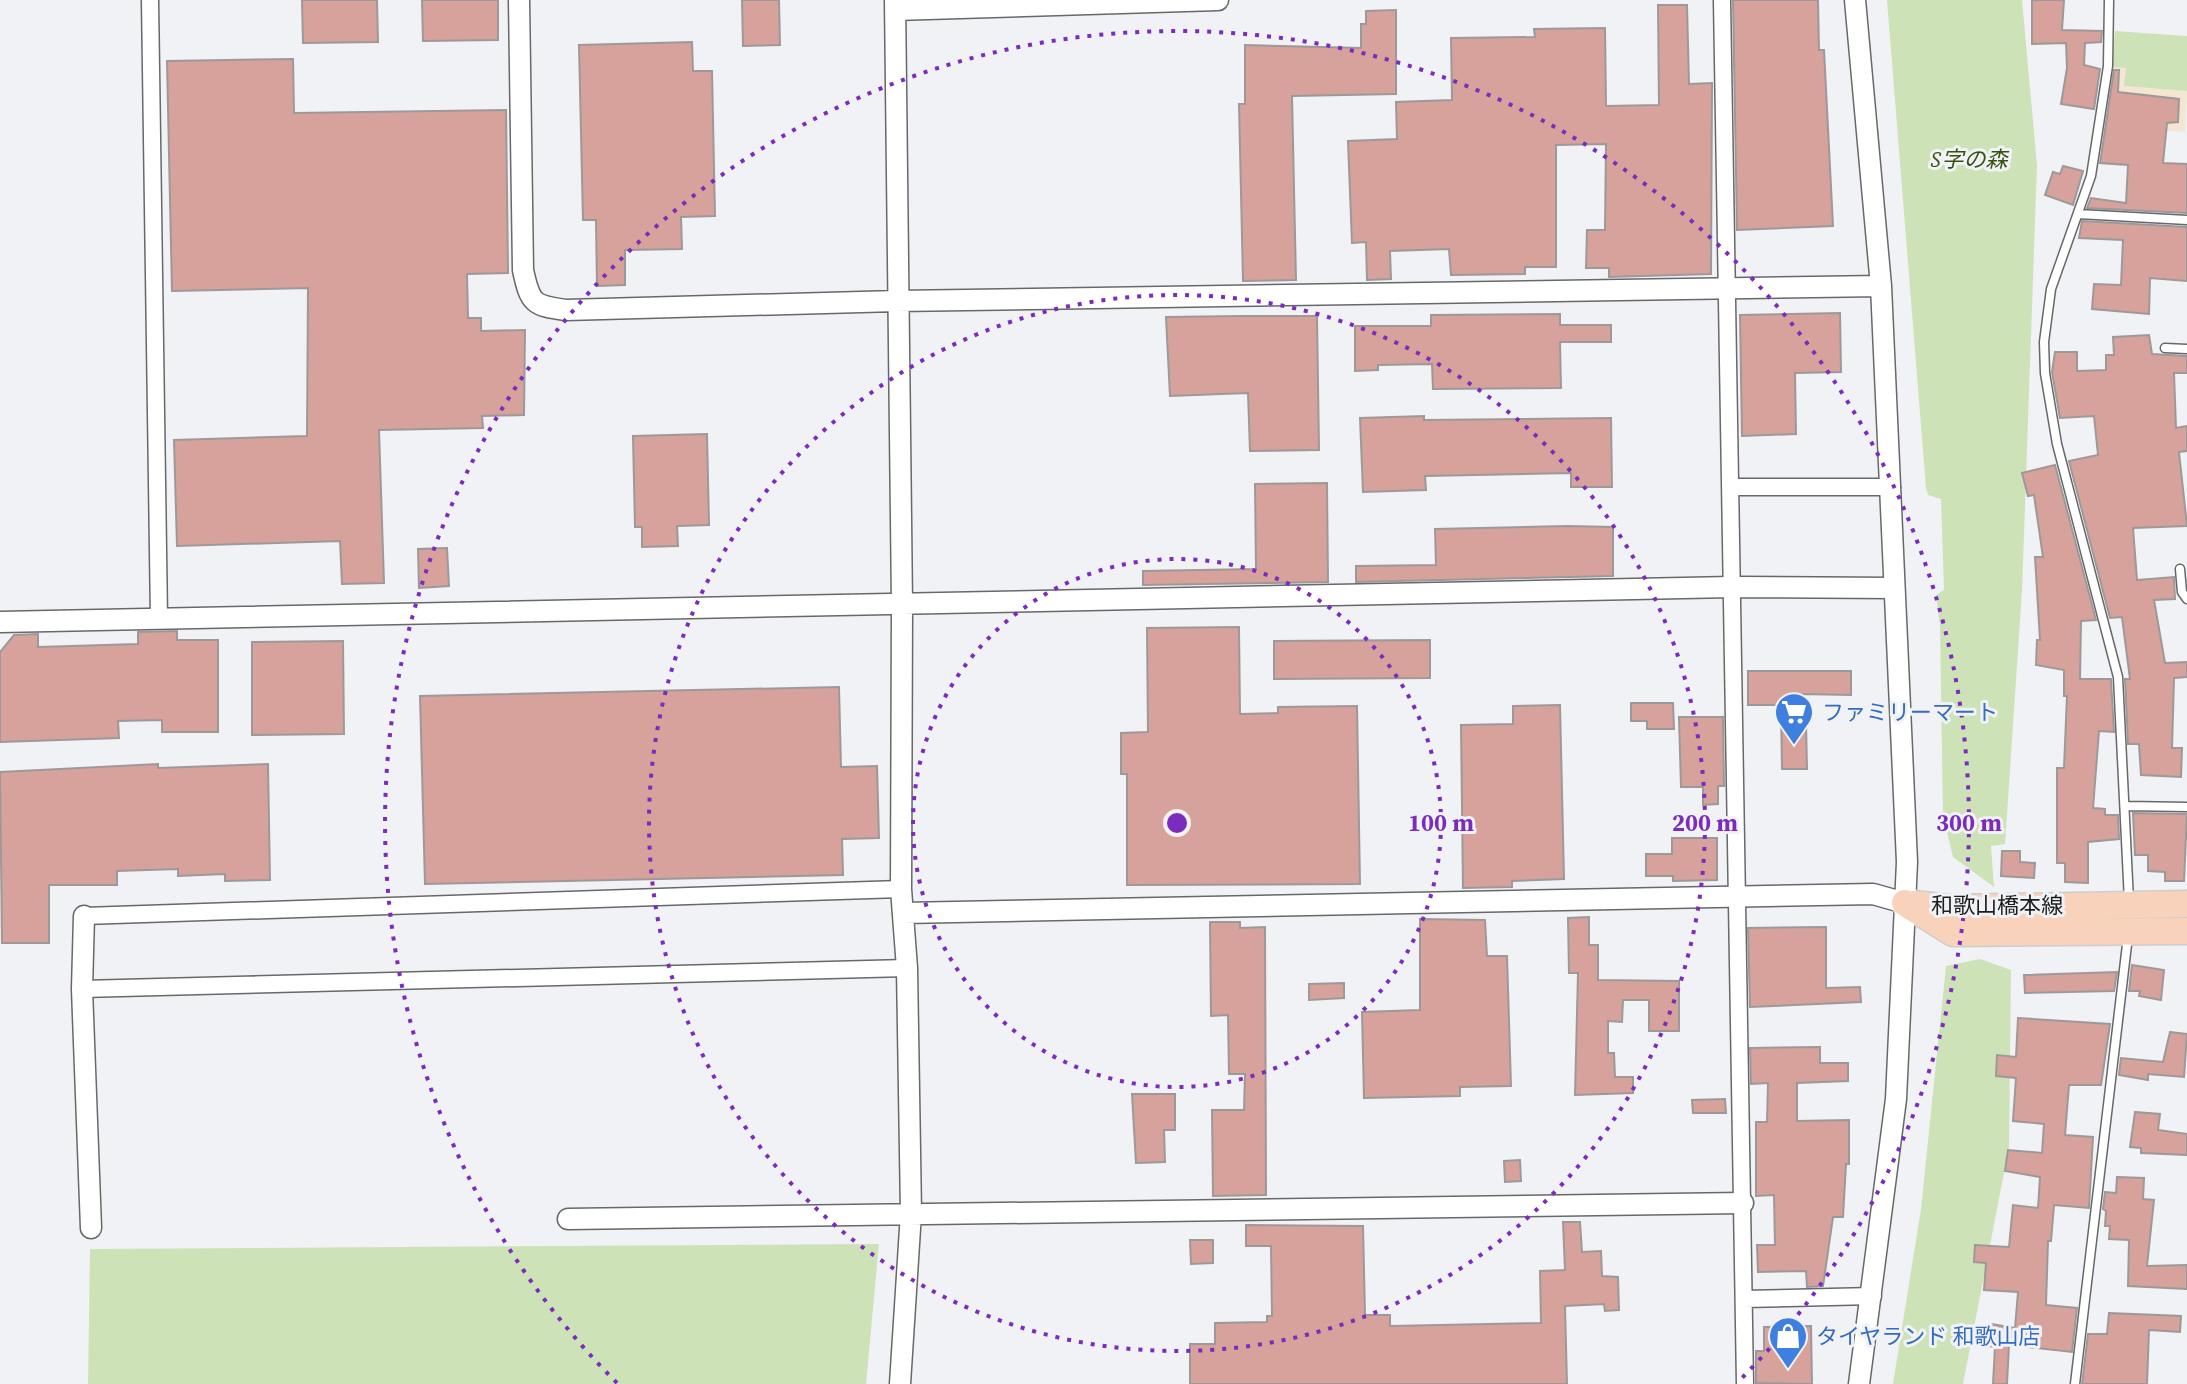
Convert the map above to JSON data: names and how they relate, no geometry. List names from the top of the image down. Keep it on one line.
{"streets":{"main road":["和歌山橋本線"]},"parks":["S字の森"],"places":{"supermarket":["ファミリーマート"],"shop":["タイヤランド 和歌山店"]},"rings":["100 m","200 m","300 m"]}
